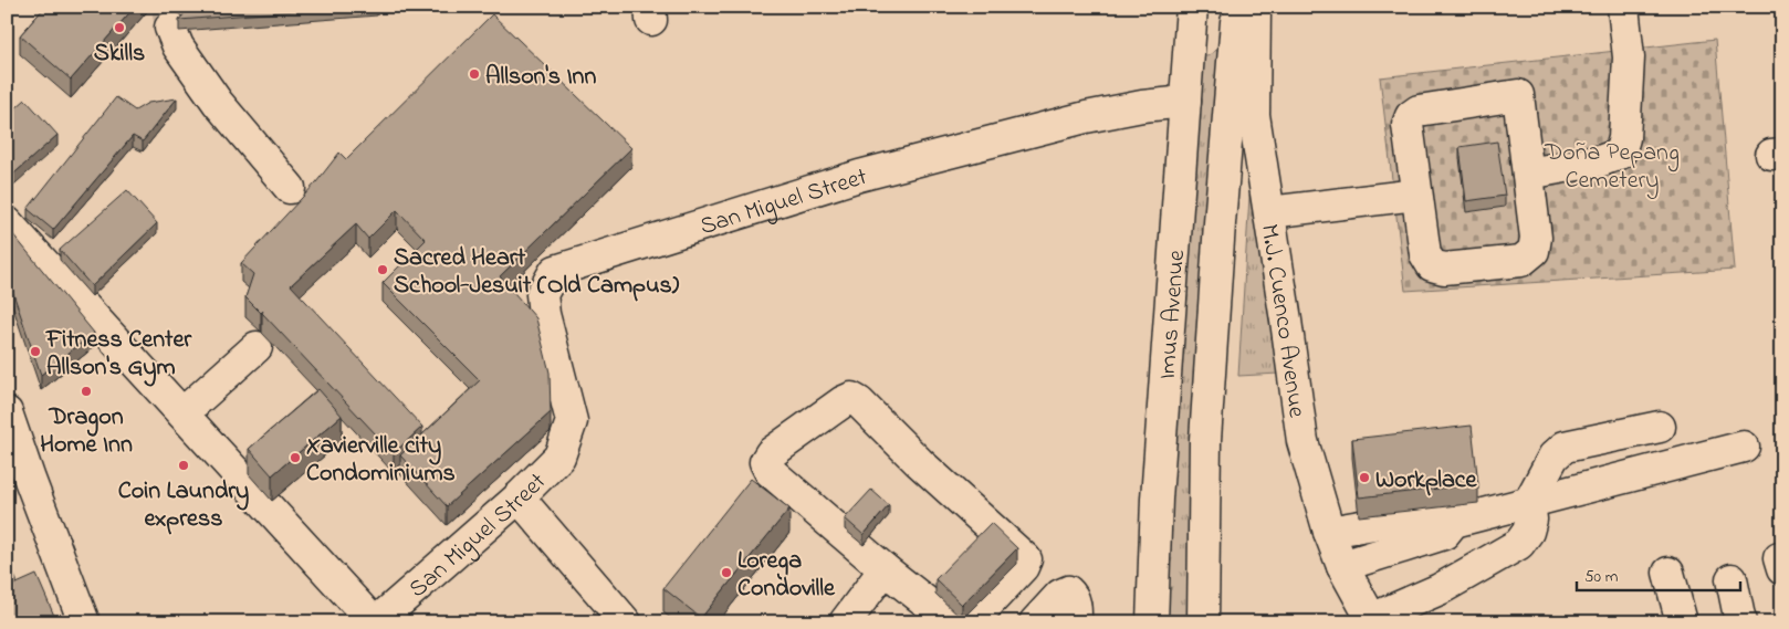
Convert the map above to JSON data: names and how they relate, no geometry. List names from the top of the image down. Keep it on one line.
{"streets":{"street":["San Miguel Street","Imus Avenue","M.J. Cuenco Avenue"]},"crossings":[["San Miguel Street","Imus Avenue"]],"parks":["Doña Pepang Cemetery"],"places":["Skills","Allson's Inn","Sacred Heart School-Jesuit (Old Campus)","Fitness Center Allson's Gym","Dragon Home Inn","Xavierville city Condominiums","Coin Laundry express","Workplace","Lorega Condoville"],"scale_bar":"50 m"}
